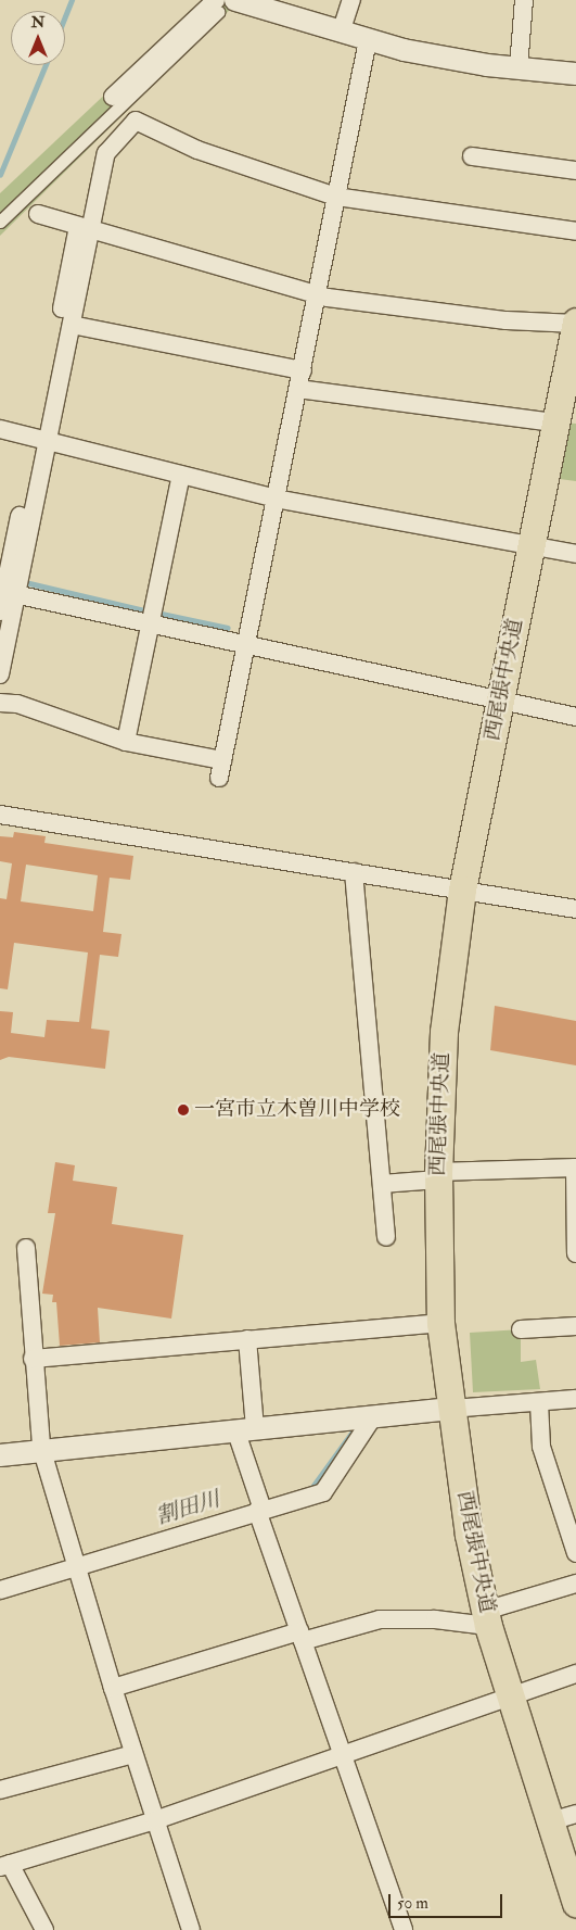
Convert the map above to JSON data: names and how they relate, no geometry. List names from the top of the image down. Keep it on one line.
{"streets":{"main road":["西尾張中央道"]},"water":["割田川"],"places":["一宮市立木曽川中学校"],"scale_bar":"50 m","north":"top"}
